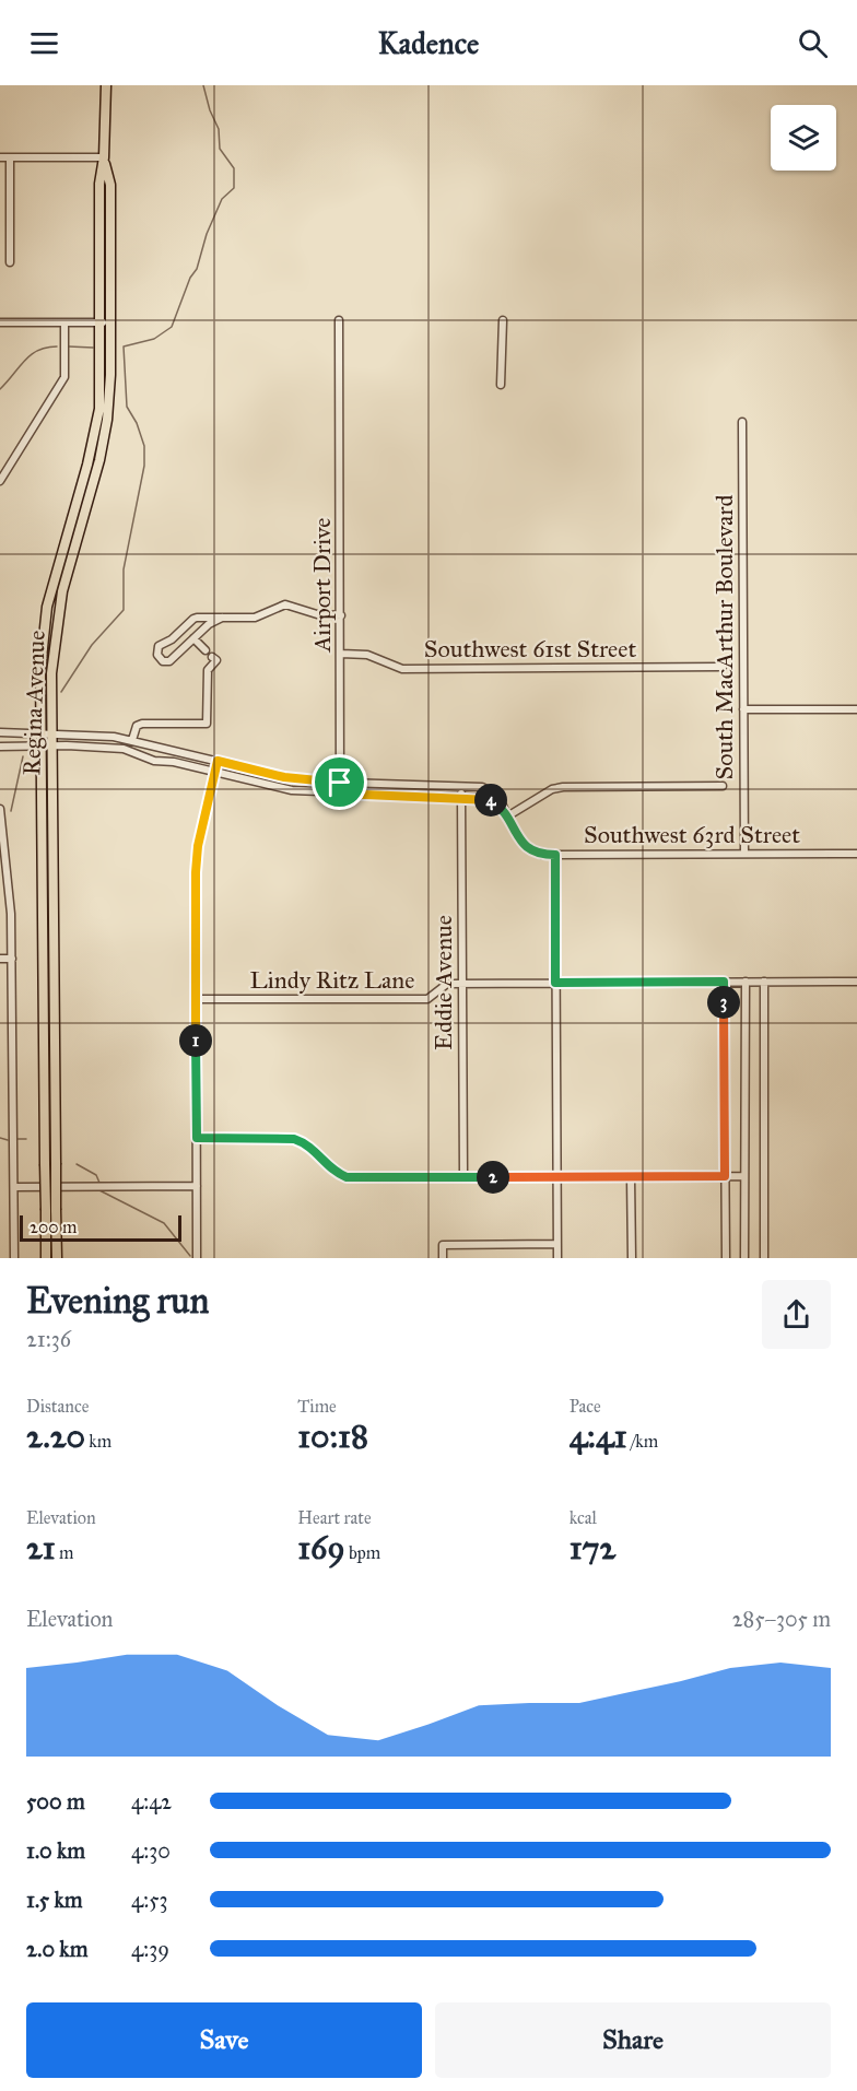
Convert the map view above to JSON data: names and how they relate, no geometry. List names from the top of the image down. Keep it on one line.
{"streets":{"main road":["Regina Avenue"],"street":["Airport Drive","South MacArthur Boulevard","Southwest 61st Street","Southwest 63rd Street","Lindy Ritz Lane","Eddie Avenue"]},"crossings":[["Airport Drive","Southwest 61st Street"],["Airport Drive","Southwest 63rd Street"],["South MacArthur Boulevard","Southwest 63rd Street"],["Regina Avenue","Southwest 63rd Street"],["Southwest 63rd Street","Eddie Avenue"],["Lindy Ritz Lane","Eddie Avenue"]],"scale_bar":"200 m","page":{"header":"Kadence","pins":["4","3","1","2"],"scale":"200 m","heading":["Evening run","21:36"],"stats":[["Distance","2.20 km"],["Time","10:18"],["Pace","4:41 /km"],["Elevation","21 m"],["Heart rate","169 bpm"],["kcal","172"]],"chart":["Elevation","285–305 m"],"list":[{"name":"500 m","note":"4:42"},{"name":"1.0 km","note":"4:30"},{"name":"1.5 km","note":"4:53"},{"name":"2.0 km","note":"4:39"}],"buttons":["Save","Share"]}}
